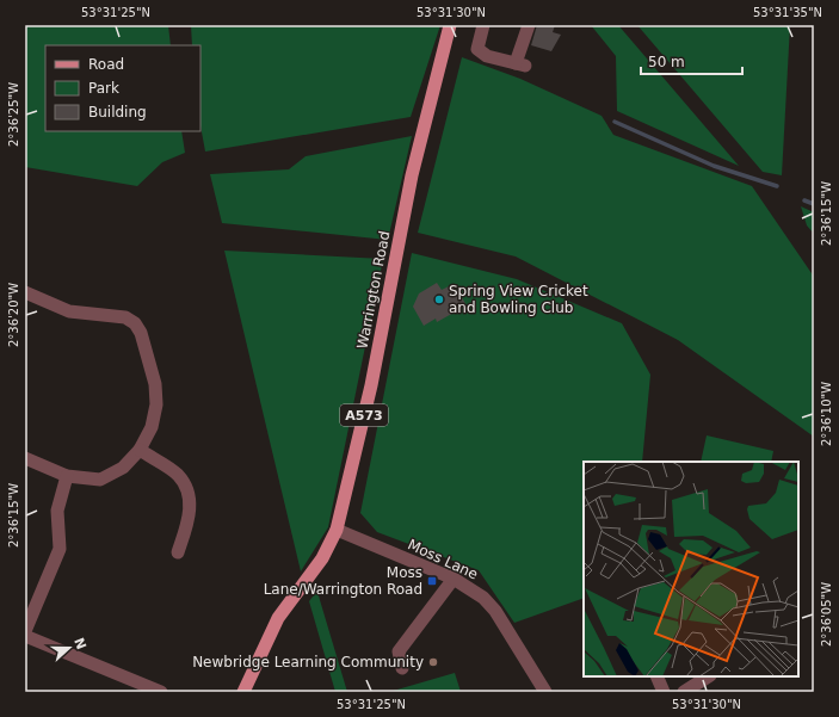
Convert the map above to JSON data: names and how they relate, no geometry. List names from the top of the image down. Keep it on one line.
{"streets":{"main road":["Warrington Road","A573"],"street":["Moss Lane"]},"crossings":[["Warrington Road","Moss Lane"]],"places":{"other":["Spring View Cricket and Bowling Club","Newbridge Learning Community"],"transit":["Moss Lane/Warrington Road"]},"legend":["Road","Park","Building"],"scale_bar":"50 m","north":"right","coordinates":["53°31'25\"N","53°31'30\"N","53°31'35\"N","2°36'25\"W","2°36'15\"W","2°36'20\"W","2°36'10\"W","2°36'05\"W"]}
